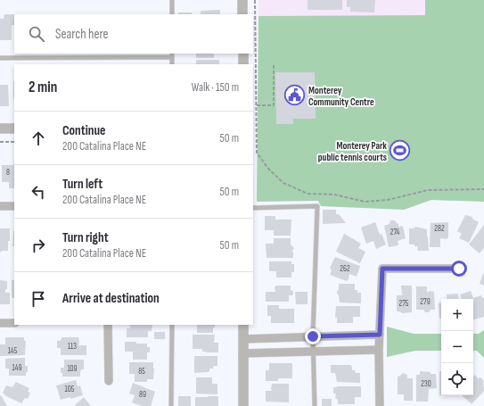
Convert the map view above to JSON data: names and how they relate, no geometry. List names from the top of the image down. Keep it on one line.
{"places":{"public building":["Monterey Community Centre"],"sports":["Monterey Park public tennis courts"]},"house_numbers":["8","282","274","262","279","275","113","145","149","109","85","230","105","89"],"page":{"search":"Search here","heading":["2 min","Walk · 150 m"],"list":[["Continue","200 Catalina Place NE","50 m"],["Turn left","200 Catalina Place NE","50 m"],["Turn right","200 Catalina Place NE","50 m"],"Arrive at destination"],"map_buttons":["+","−"]}}
